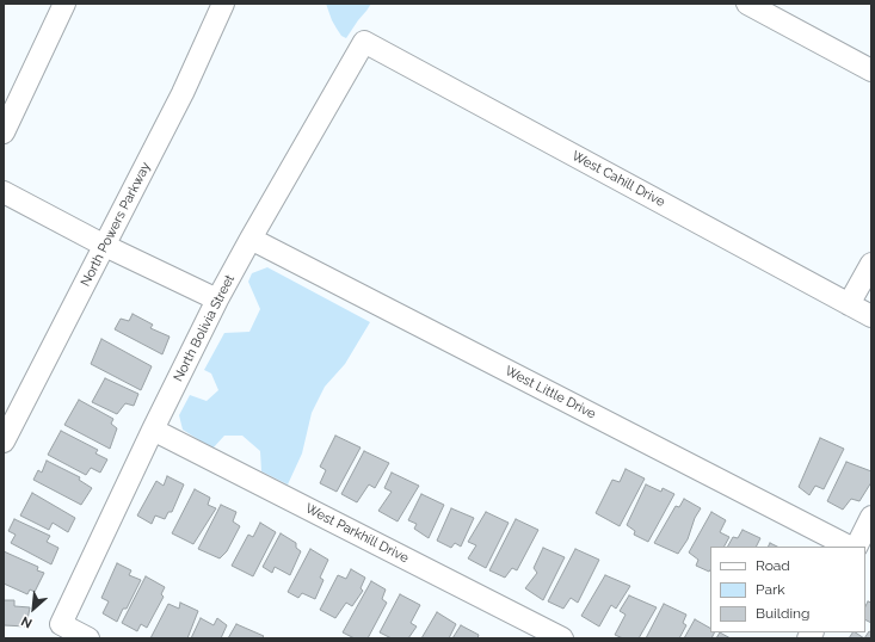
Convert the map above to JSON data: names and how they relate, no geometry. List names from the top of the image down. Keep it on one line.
{"streets":{"street":["West Cahill Drive","North Powers Parkway","North Bolivia Street","West Little Drive","West Parkhill Drive"]},"crossings":[["West Cahill Drive","North Bolivia Street"],["North Bolivia Street","West Little Drive"],["North Bolivia Street","West Parkhill Drive"]],"legend":["Road","Park","Building"],"north":"bottom left"}
